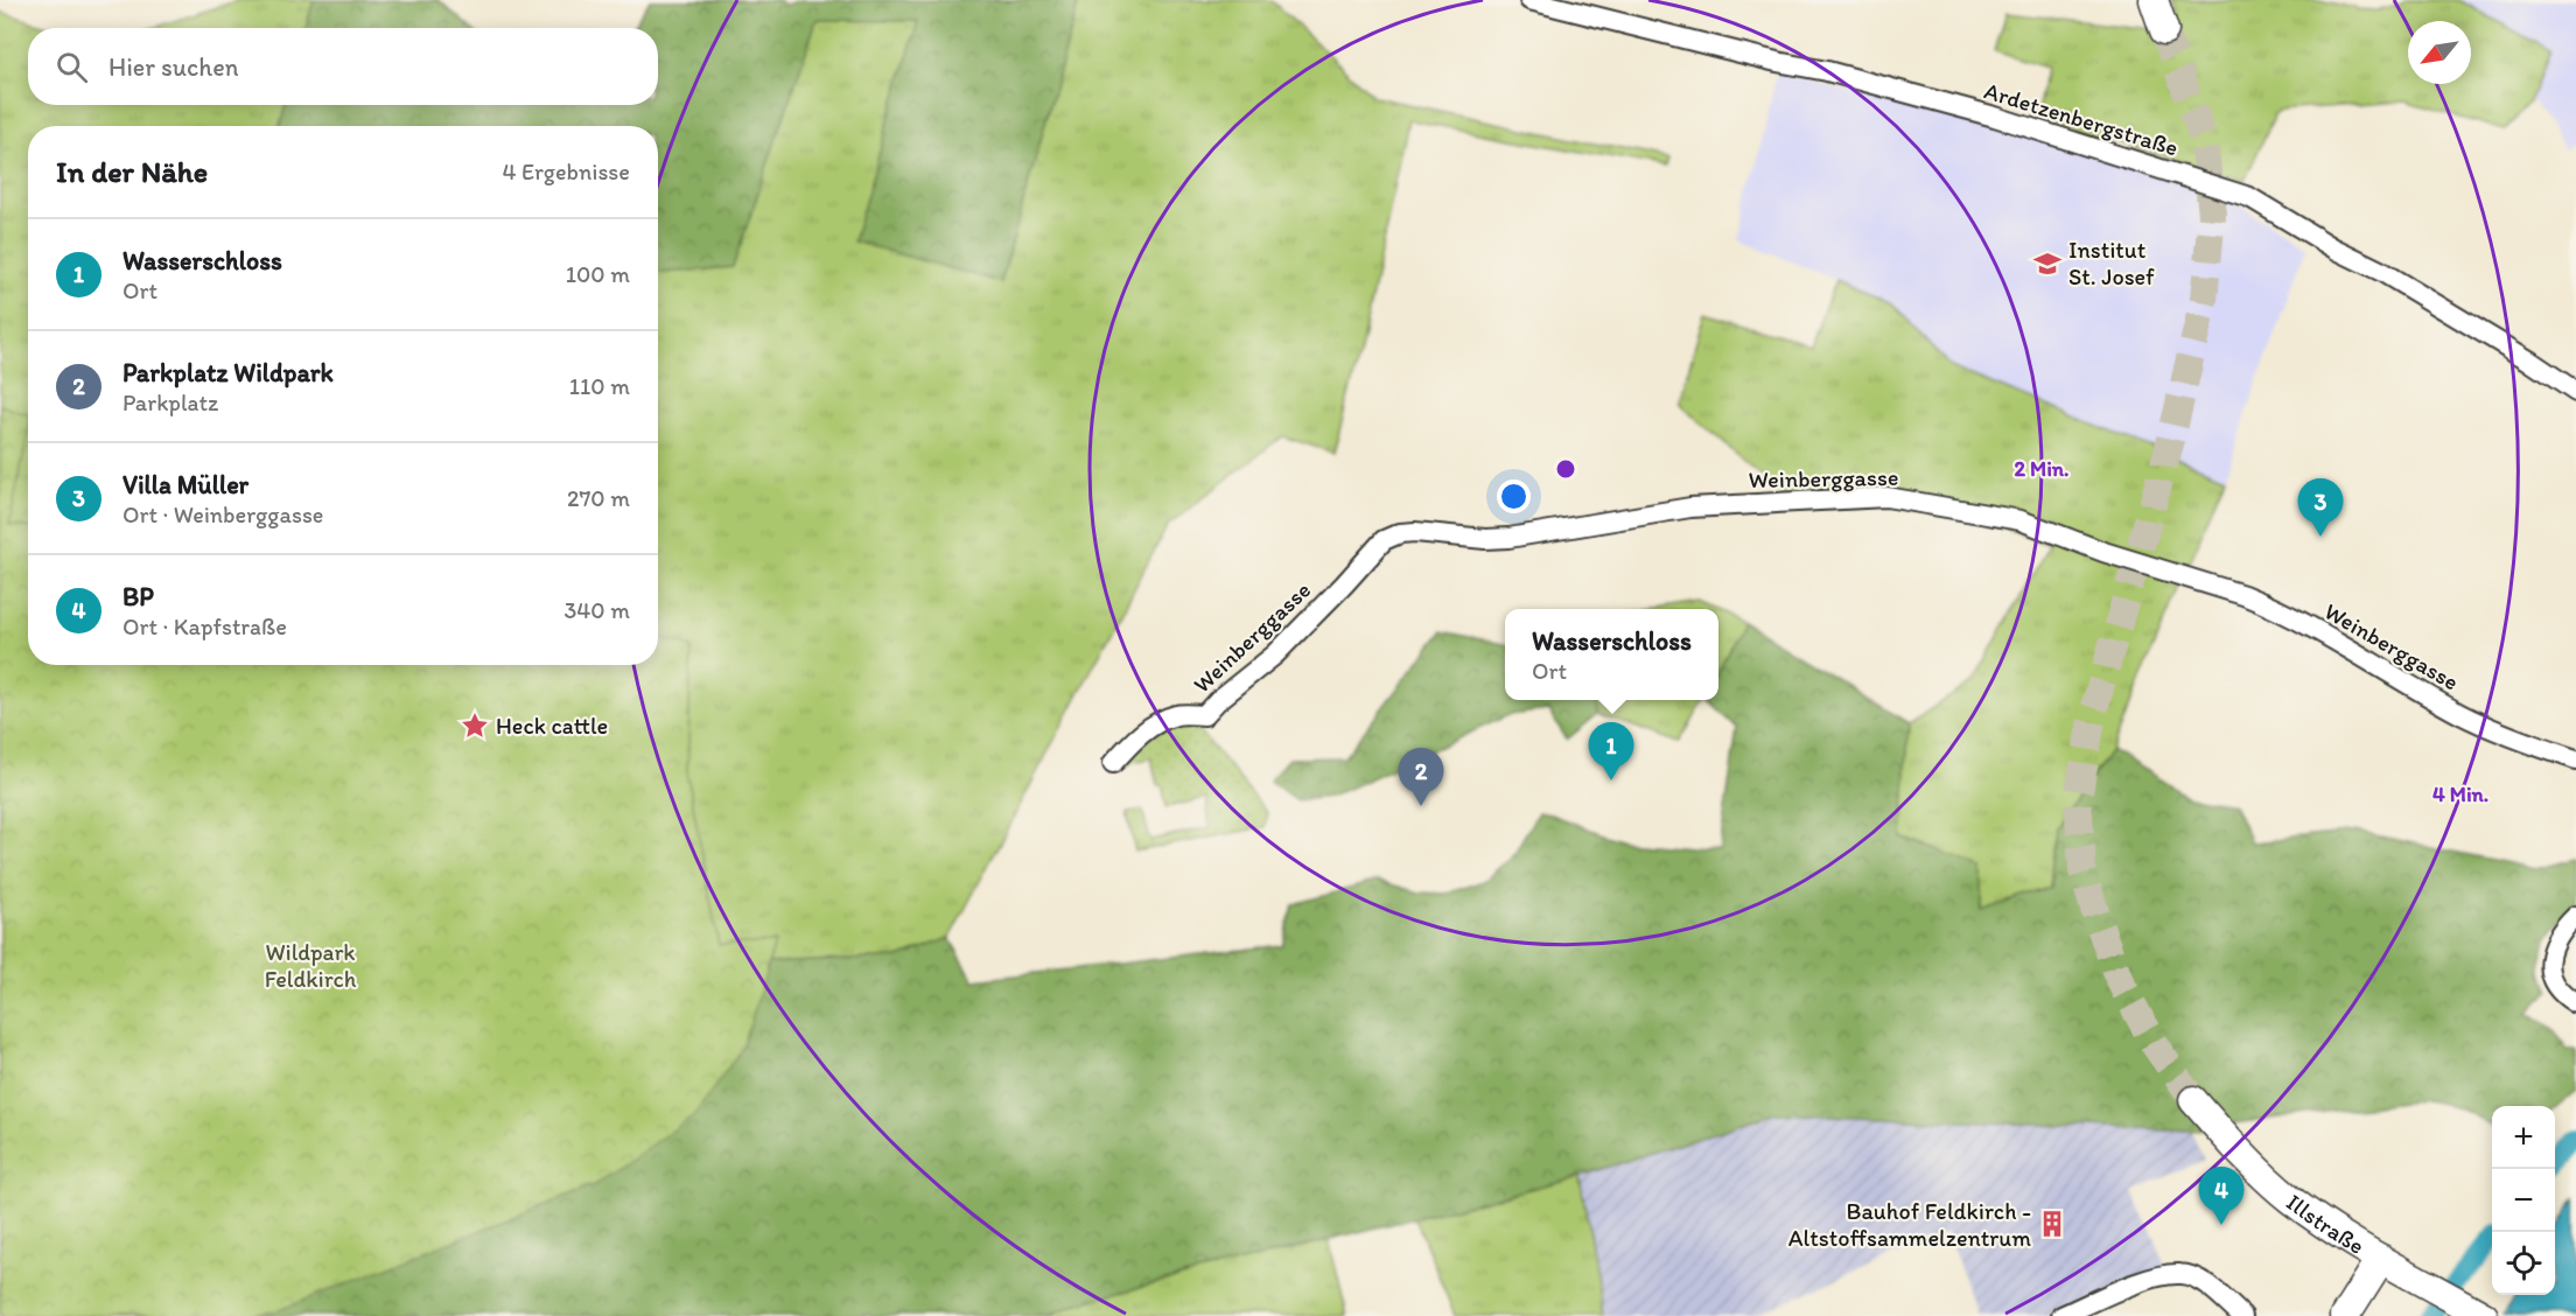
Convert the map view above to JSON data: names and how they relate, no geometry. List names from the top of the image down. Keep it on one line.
{"streets":{"main road":["Illstraße"],"street":["Ardetzenbergstraße","Weinberggasse"]},"parks":["Wildpark Feldkirch"],"places":{"school or university":["Institut St. Josef"],"place":["Heck cattle"],"building":["Bauhof Feldkirch - Altstoffsammelzentrum"]},"north":"bottom left","page":{"search":"Hier suchen","heading":["In der Nähe","4 Ergebnisse"],"list":[{"mark":"1","name":"Wasserschloss","note":"Ort","value":"100 m"},{"mark":"2","name":"Parkplatz Wildpark","note":"Parkplatz","value":"110 m"},{"mark":"3","name":"Villa Müller","note":"Ort · Weinberggasse","value":"270 m"},{"mark":"4","name":"BP","note":"Ort · Kapfstraße","value":"340 m"}],"pins":["3","1","2","4"],"popup":["Wasserschloss","Ort"],"map_buttons":["+","−"]},"rings":["2 Min.","4 Min."]}
